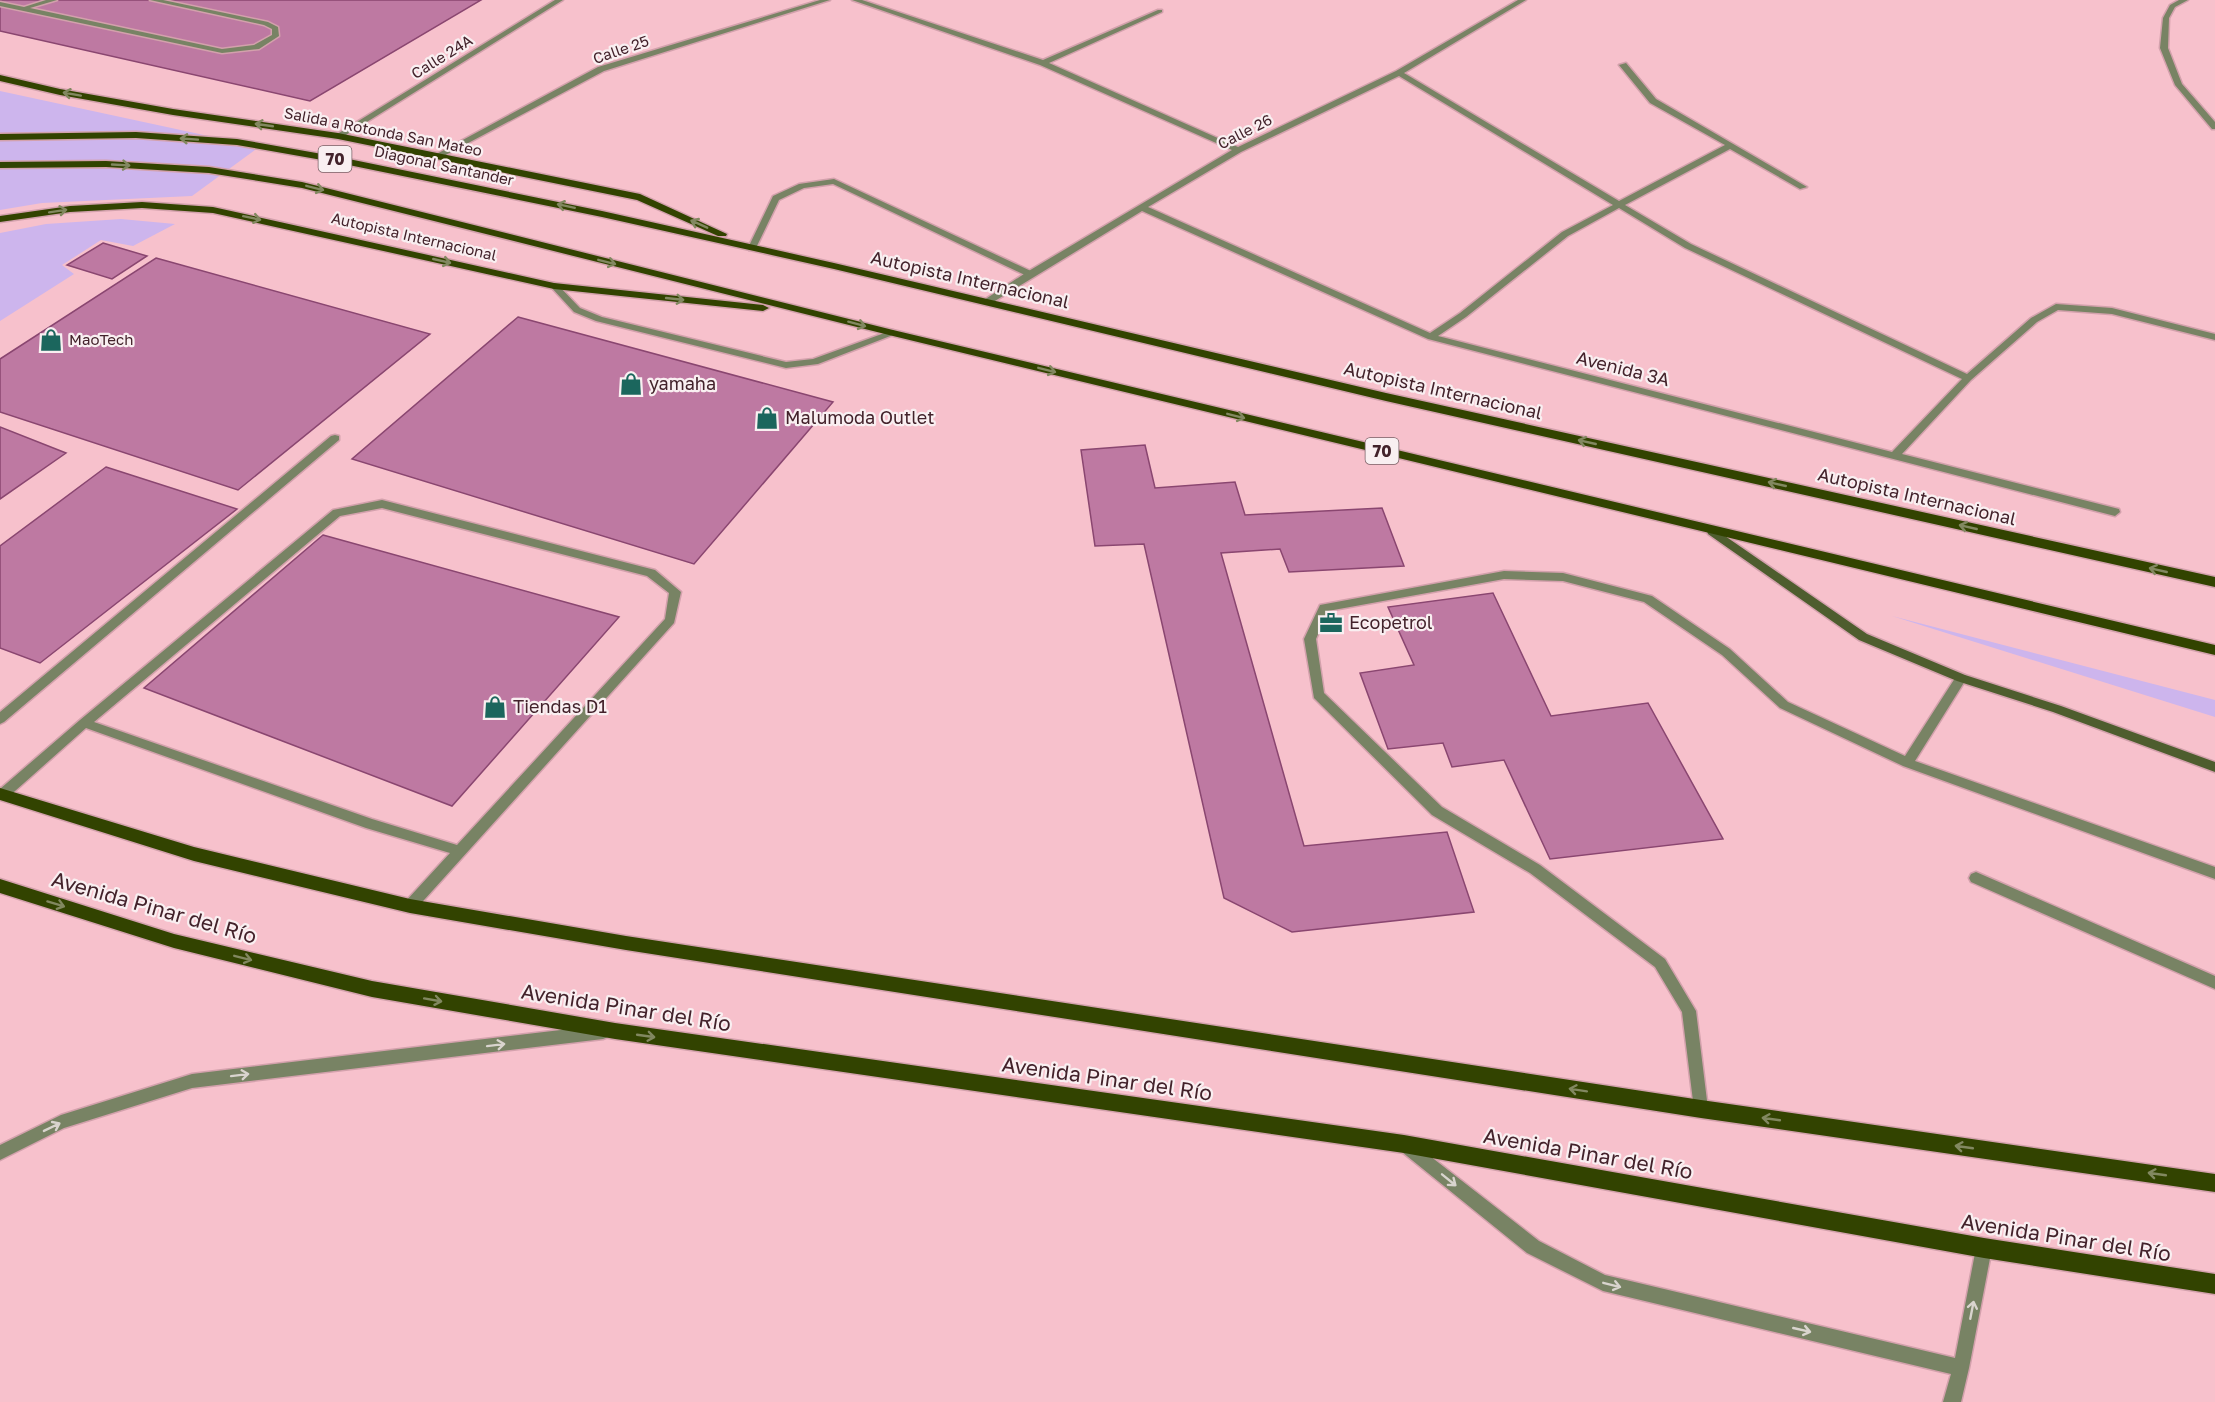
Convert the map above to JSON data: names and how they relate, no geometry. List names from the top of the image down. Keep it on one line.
{"streets":{"main road":["Salida a Rotonda San Mateo","70","Diagonal Santander","Autopista Internacional","Avenida Pinar del Río"],"street":["Calle 25","Calle 24A","Calle 26","Avenida 3A"]},"crossings":[["Calle 25","Salida a Rotonda San Mateo"],["Calle 24A","Salida a Rotonda San Mateo"],["Salida a Rotonda San Mateo","Autopista Internacional"],["Calle 26","Autopista Internacional"],["Calle 26","Avenida 3A"],["Diagonal Santander","Autopista Internacional"]],"one_way":["Salida a Rotonda San Mateo","Diagonal Santander"],"places":{"shop":["MaoTech","yamaha","Malumoda Outlet","Tiendas D1"],"office":["Ecopetrol"]}}
